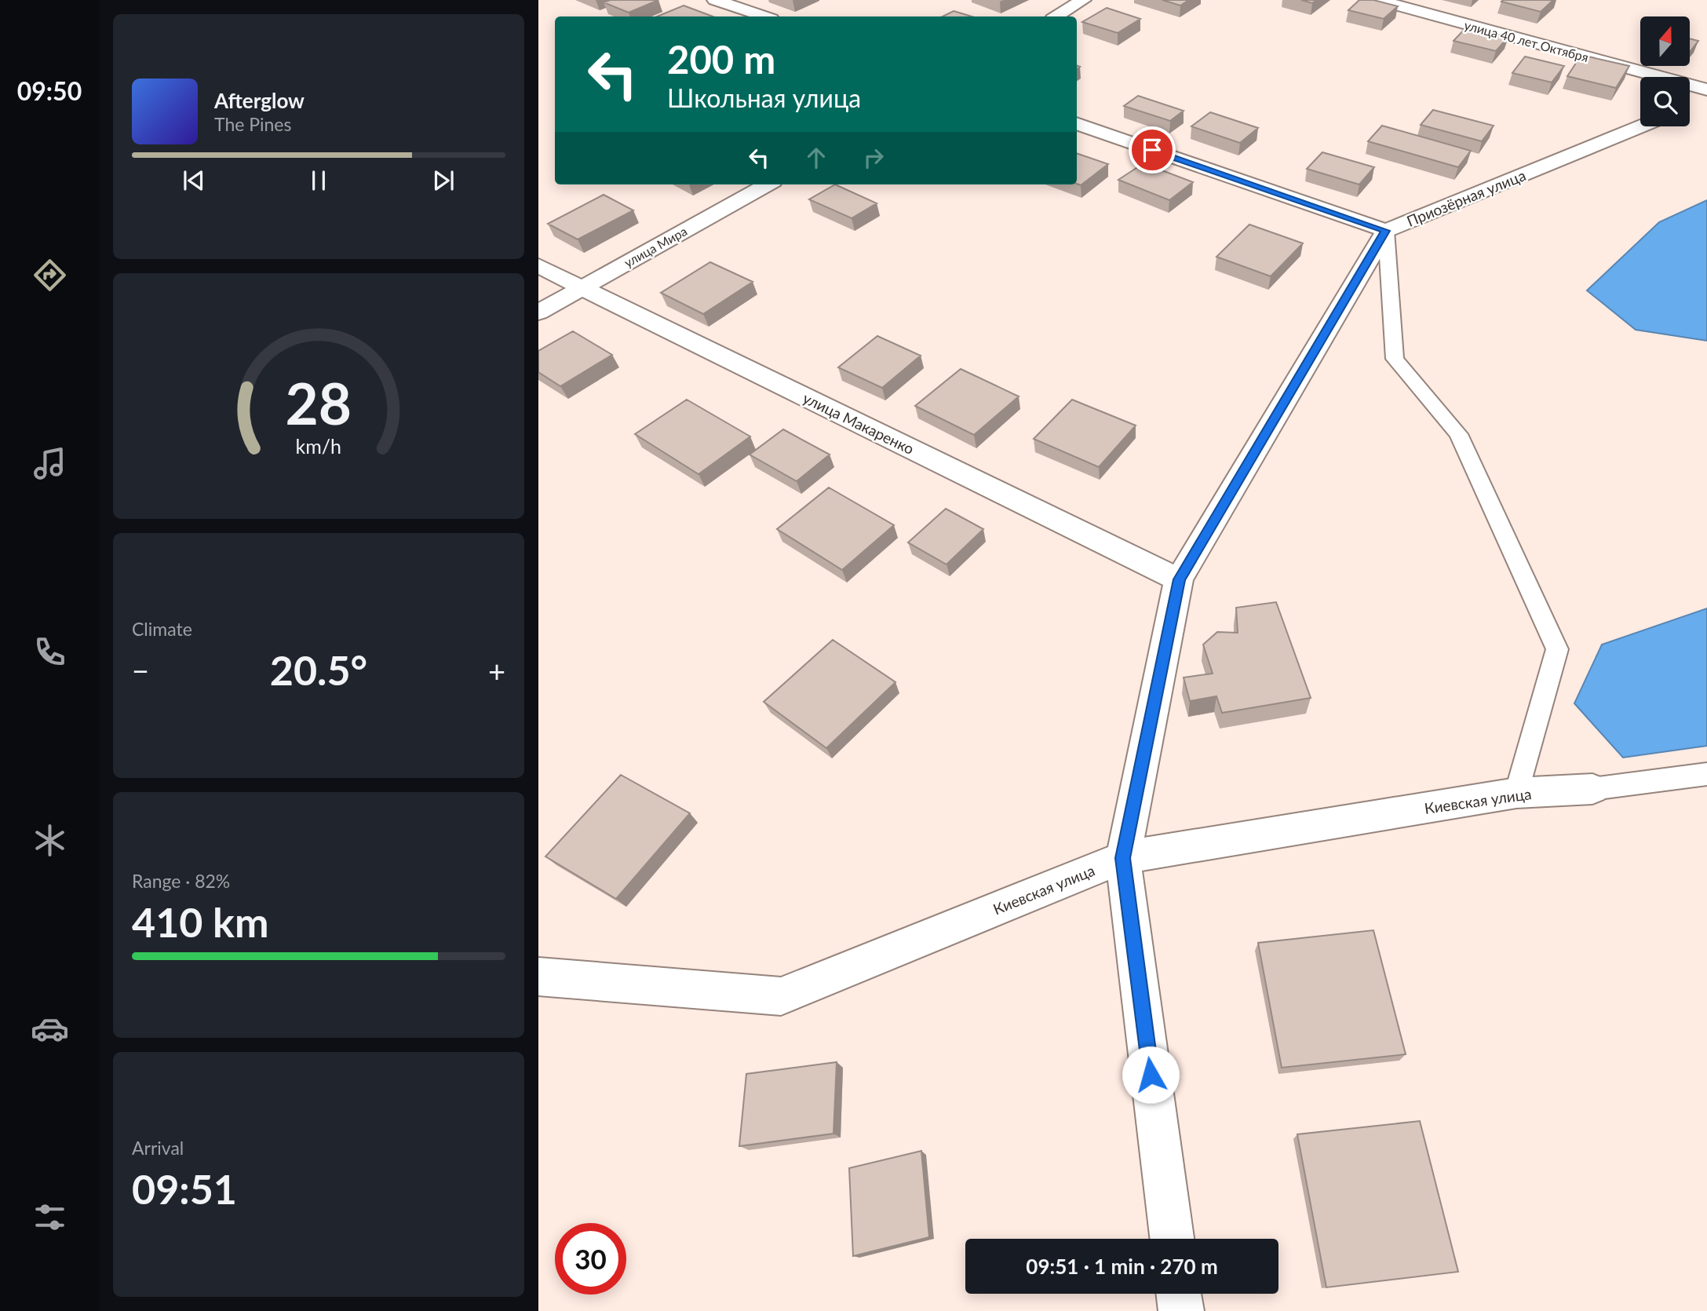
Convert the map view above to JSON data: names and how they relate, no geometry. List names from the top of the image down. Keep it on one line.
{"streets":{"street":["улица 40 лет Октября","Приозёрная улица","улица Мира","улица Макаренко","Киевская улица"]},"crossings":[["улица Мира","улица Макаренко"]],"north":"top","page":{"tabs":"09:50","turn":["200 m","Школьная улица"],"song":["Afterglow","The Pines"],"tile":["Climate",["Range · 82%","410 km"],["Arrival","09:51"]],"heat":["−","20.5°","+"],"limit":"30","trip":"09:51 · 1 min · 270 m","gauge":["28","km/h"]}}
